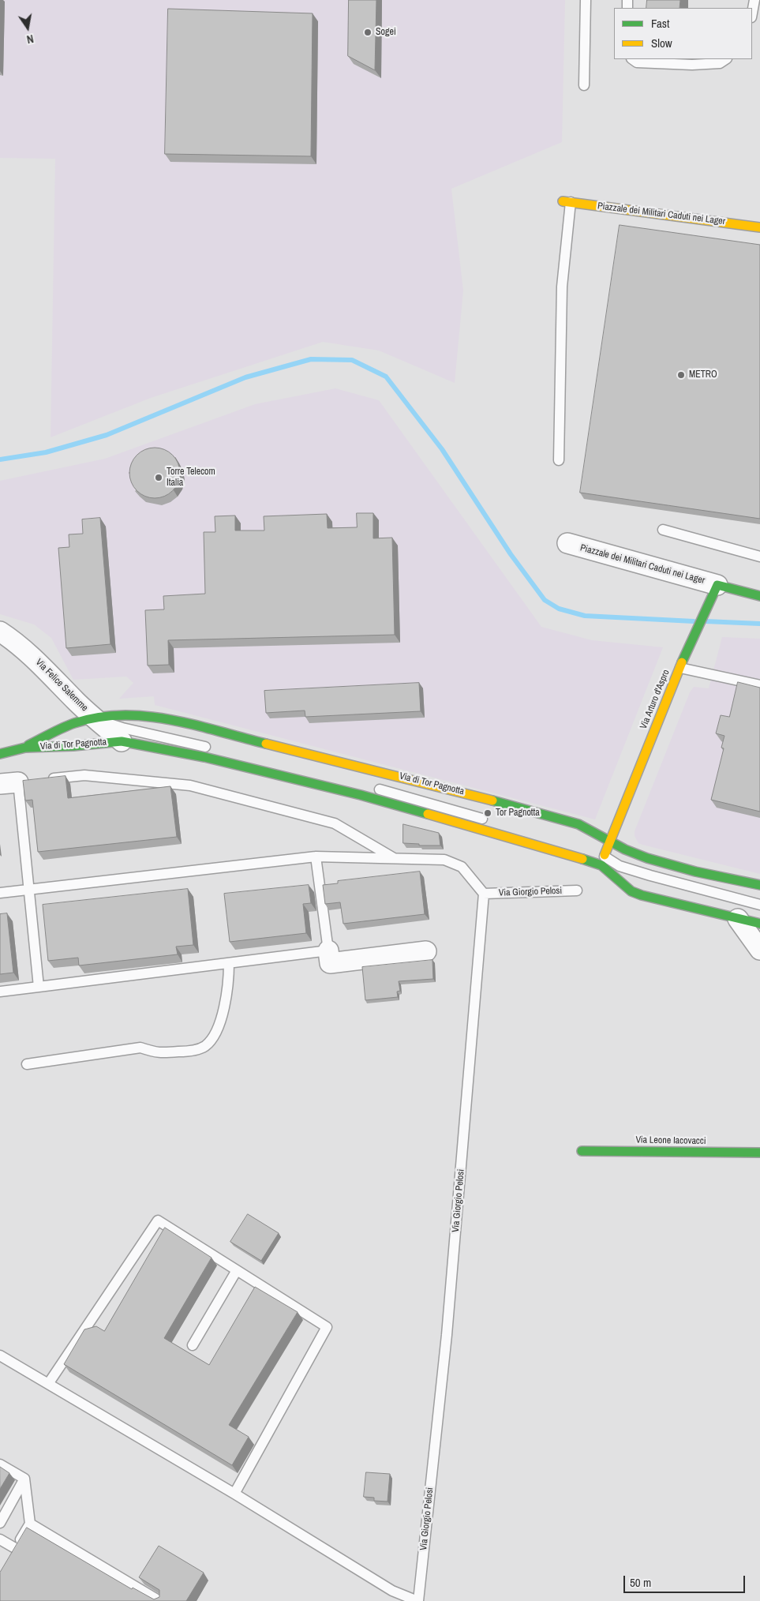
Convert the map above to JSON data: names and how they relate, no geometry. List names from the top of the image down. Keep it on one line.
{"streets":{"street":["Piazzale dei Militari Caduti nei Lager","Via Felice Salemme","Via Arturo d'Aspro","Via di Tor Pagnotta","Via Leone Iacovacci"],"lane":["Via Giorgio Pelosi"]},"crossings":[["Piazzale dei Militari Caduti nei Lager","Via Arturo d'Aspro"],["Via Felice Salemme","Via di Tor Pagnotta"],["Via Arturo d'Aspro","Via di Tor Pagnotta"]],"places":["Sogei","METRO","Torre Telecom Italia","Tor Pagnotta"],"legend":["Fast","Slow"],"scale_bar":"50 m","north":"bottom"}
